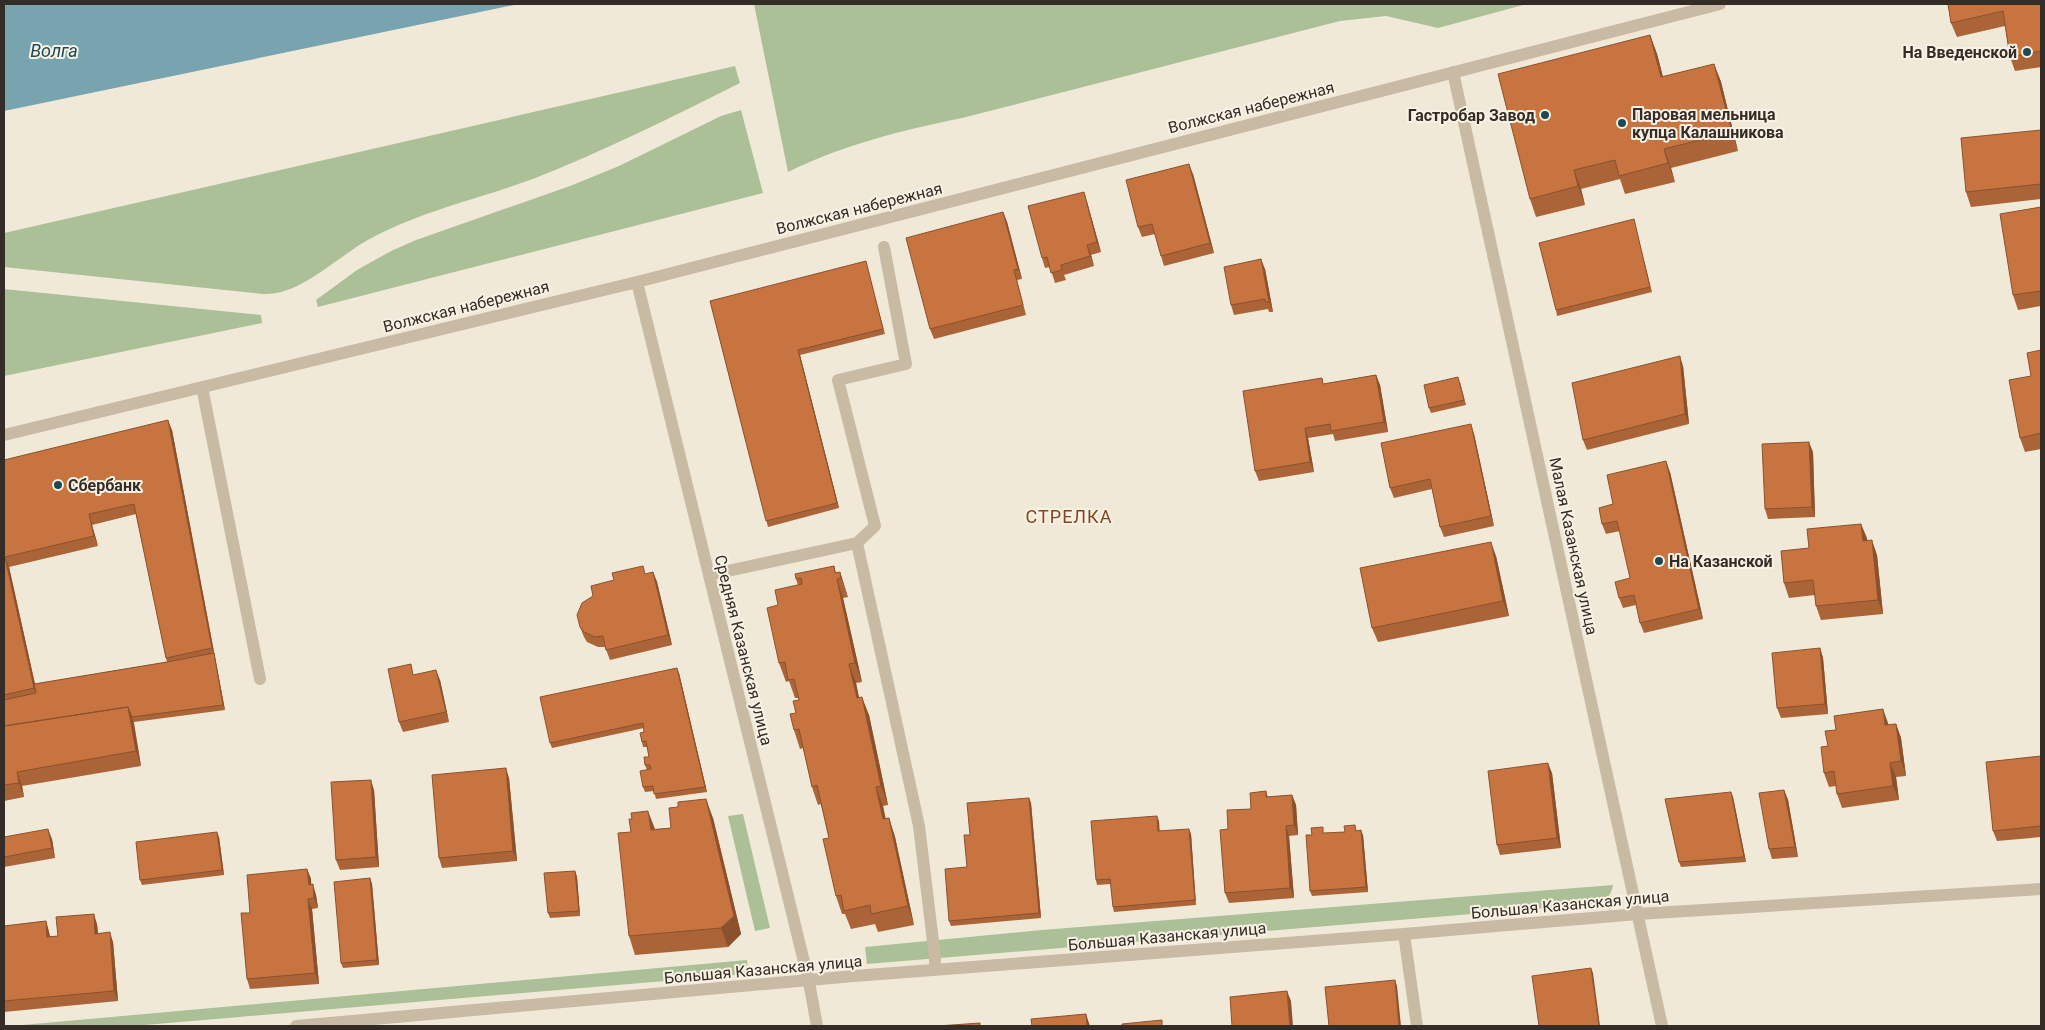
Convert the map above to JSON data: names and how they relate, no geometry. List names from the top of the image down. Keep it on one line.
{"streets":{"street":["Волжская набережная","Малая Казанская улица","Средняя Казанская улица","Большая Казанская улица"]},"crossings":[["Волжская набережная","Малая Казанская улица"],["Волжская набережная","Средняя Казанская улица"],["Малая Казанская улица","Большая Казанская улица"],["Средняя Казанская улица","Большая Казанская улица"]],"districts":["СТРЕЛКА"],"water":["Волга"],"places":["На Введенской","Гастробар Завод","Паровая мельница купца Калашникова","Сбербанк","На Казанской"]}
